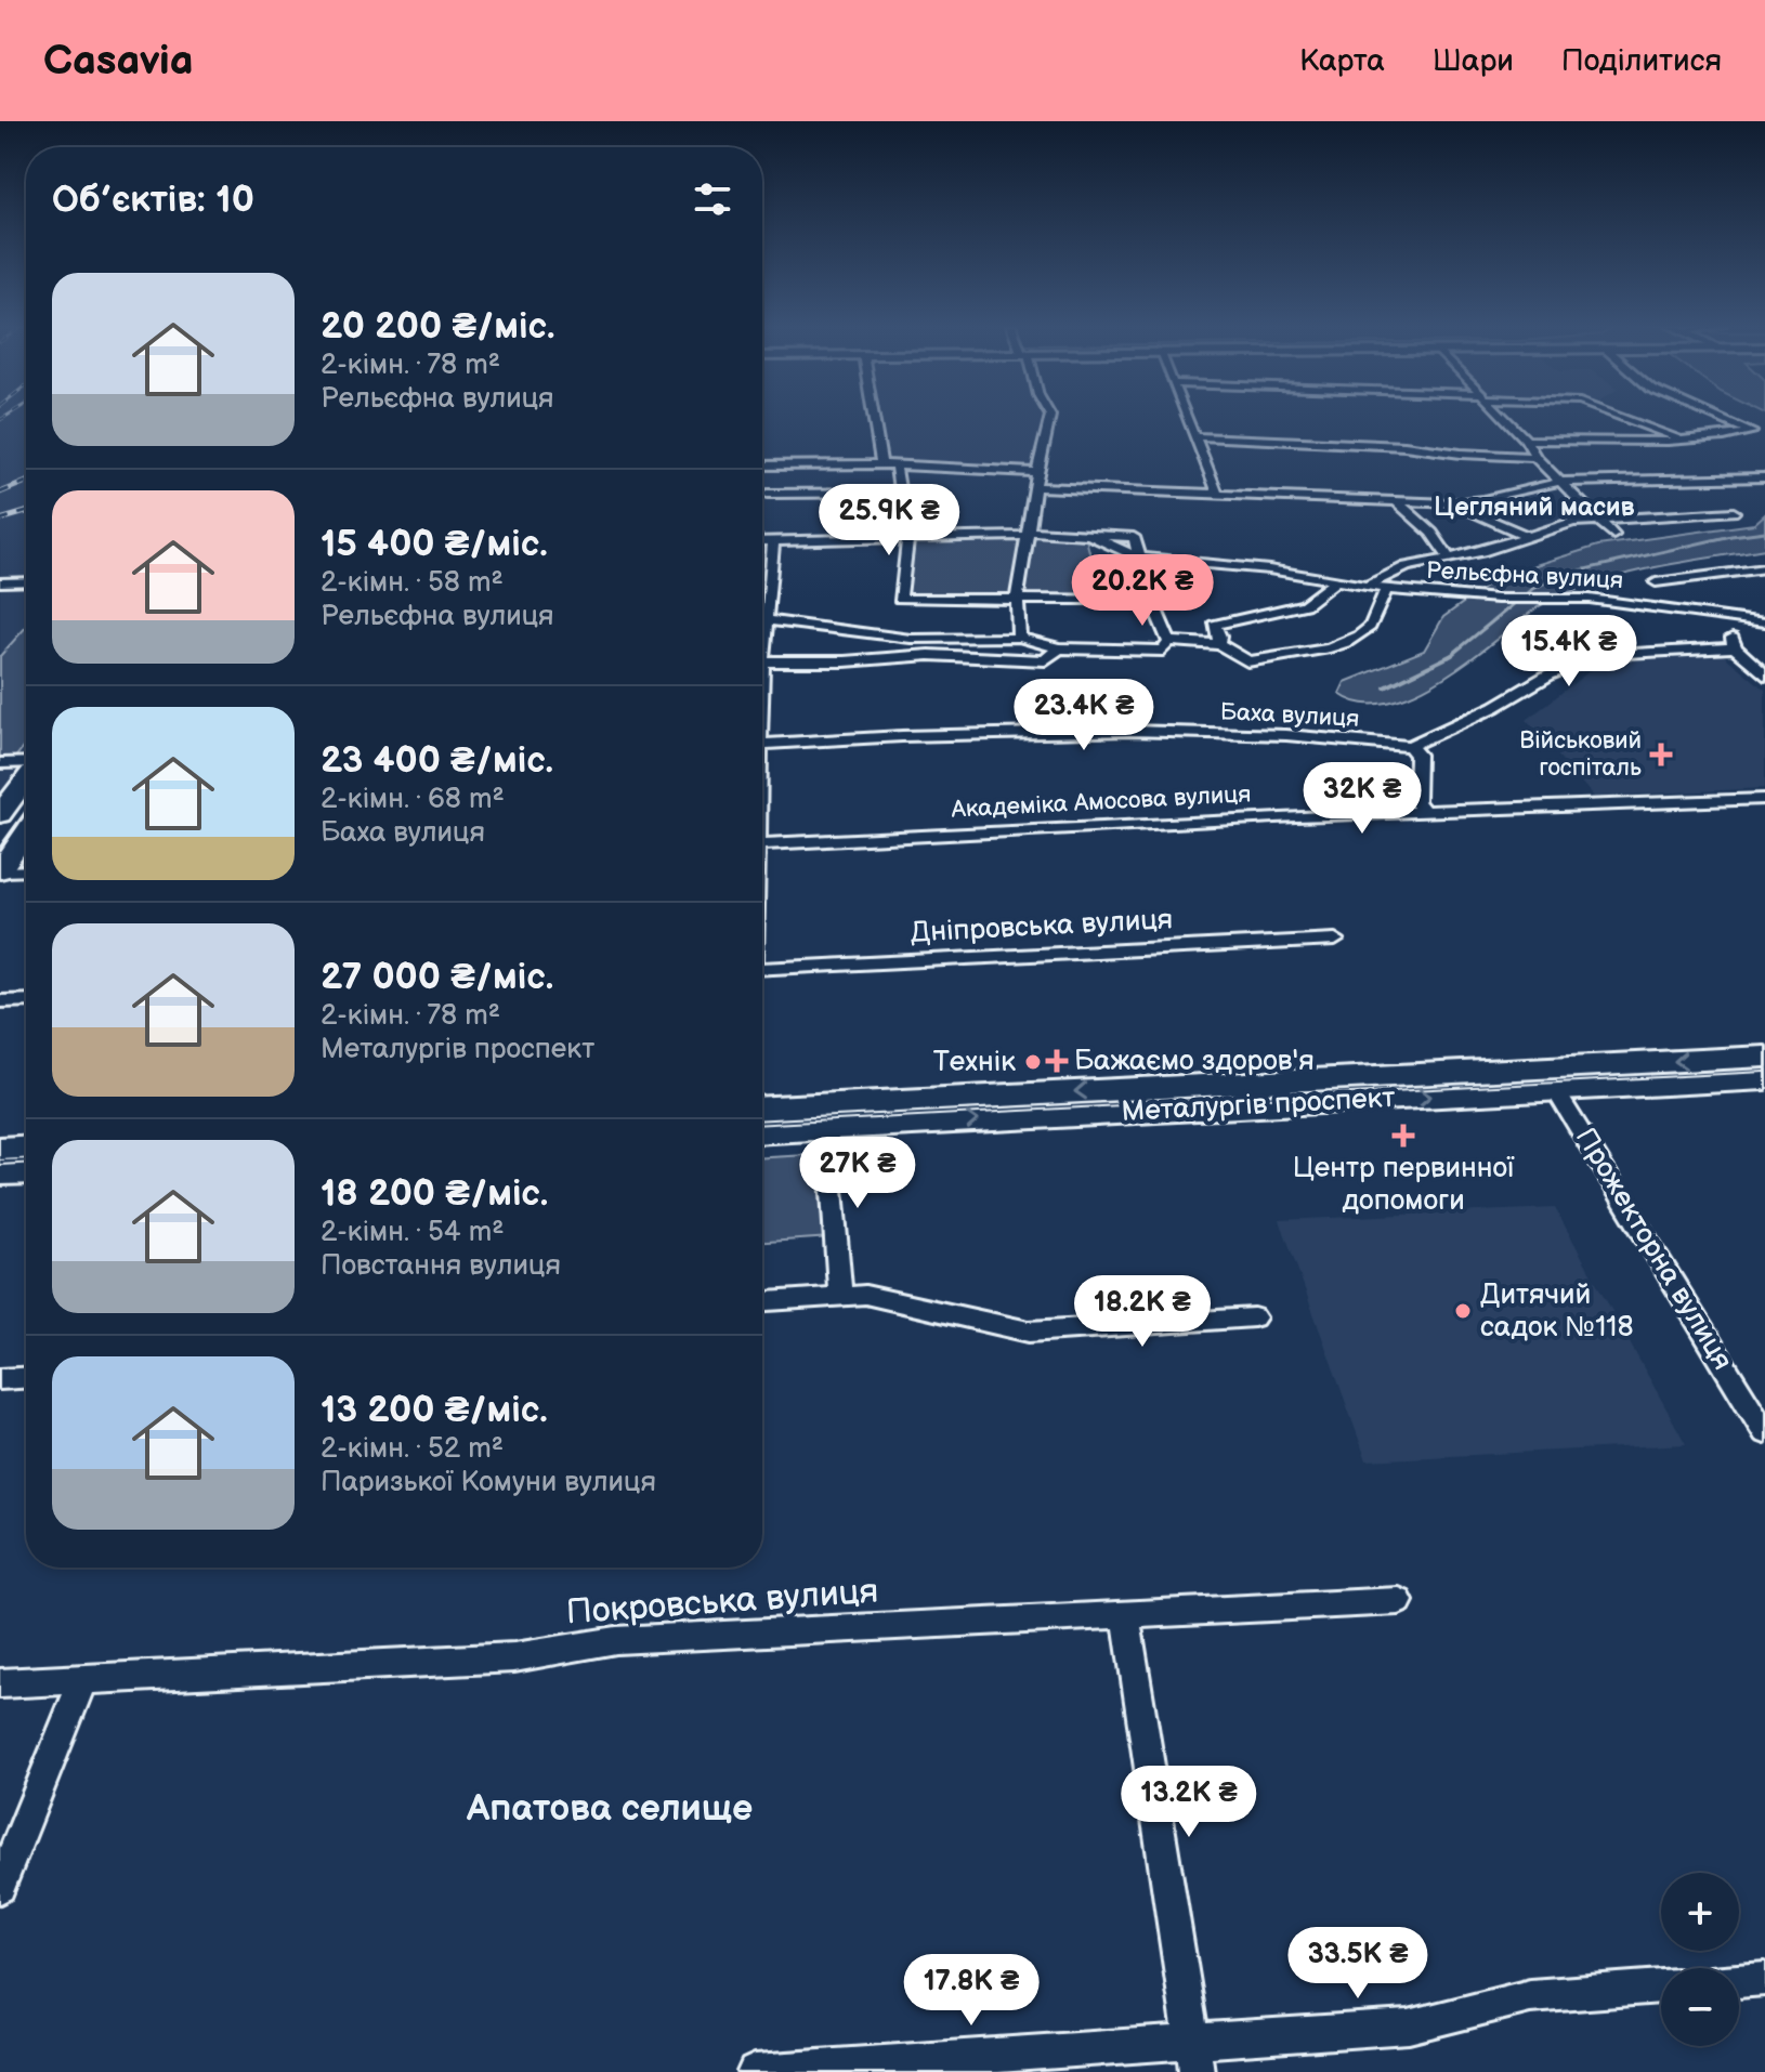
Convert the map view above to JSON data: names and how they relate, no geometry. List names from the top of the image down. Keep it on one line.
{"streets":{"main road":["Металургів проспект"],"street":["Рельєфна вулиця","Баха вулиця","Академіка Амосова вулиця","Дніпровська вулиця","Прожекторна вулиця","Покровська вулиця"]},"crossings":[["Металургів проспект","Прожекторна вулиця"]],"districts":["Цегляний масив","Апатова селище"],"places":{"health":["Військовий госпіталь","Бажаємо здоров'я","Центр первинної допомоги"],"other":["Технік","Дитячий садок №118"]},"page":{"header":"Casavia","nav":["Карта","Шари","Поділитися"],"heading":"Об’єктів: 10","list":[{"name":"20 200 ₴/міс.","note":"2-кімн. · 78 m² · Рельєфна вулиця"},{"name":"15 400 ₴/міс.","note":"2-кімн. · 58 m² · Рельєфна вулиця"},{"name":"23 400 ₴/міс.","note":"2-кімн. · 68 m² · Баха вулиця"},{"name":"27 000 ₴/міс.","note":"2-кімн. · 78 m² · Металургів проспект"},{"name":"18 200 ₴/міс.","note":"2-кімн. · 54 m² · Повстання вулиця"},{"name":"13 200 ₴/міс.","note":"2-кімн. · 52 m² · Паризької Комуни вулиця"}],"price":["25.9K ₴","20.2K ₴","15.4K ₴","23.4K ₴","32K ₴","27K ₴","18.2K ₴","13.2K ₴","33.5K ₴","17.8K ₴"],"map_buttons":["+","−"]}}
